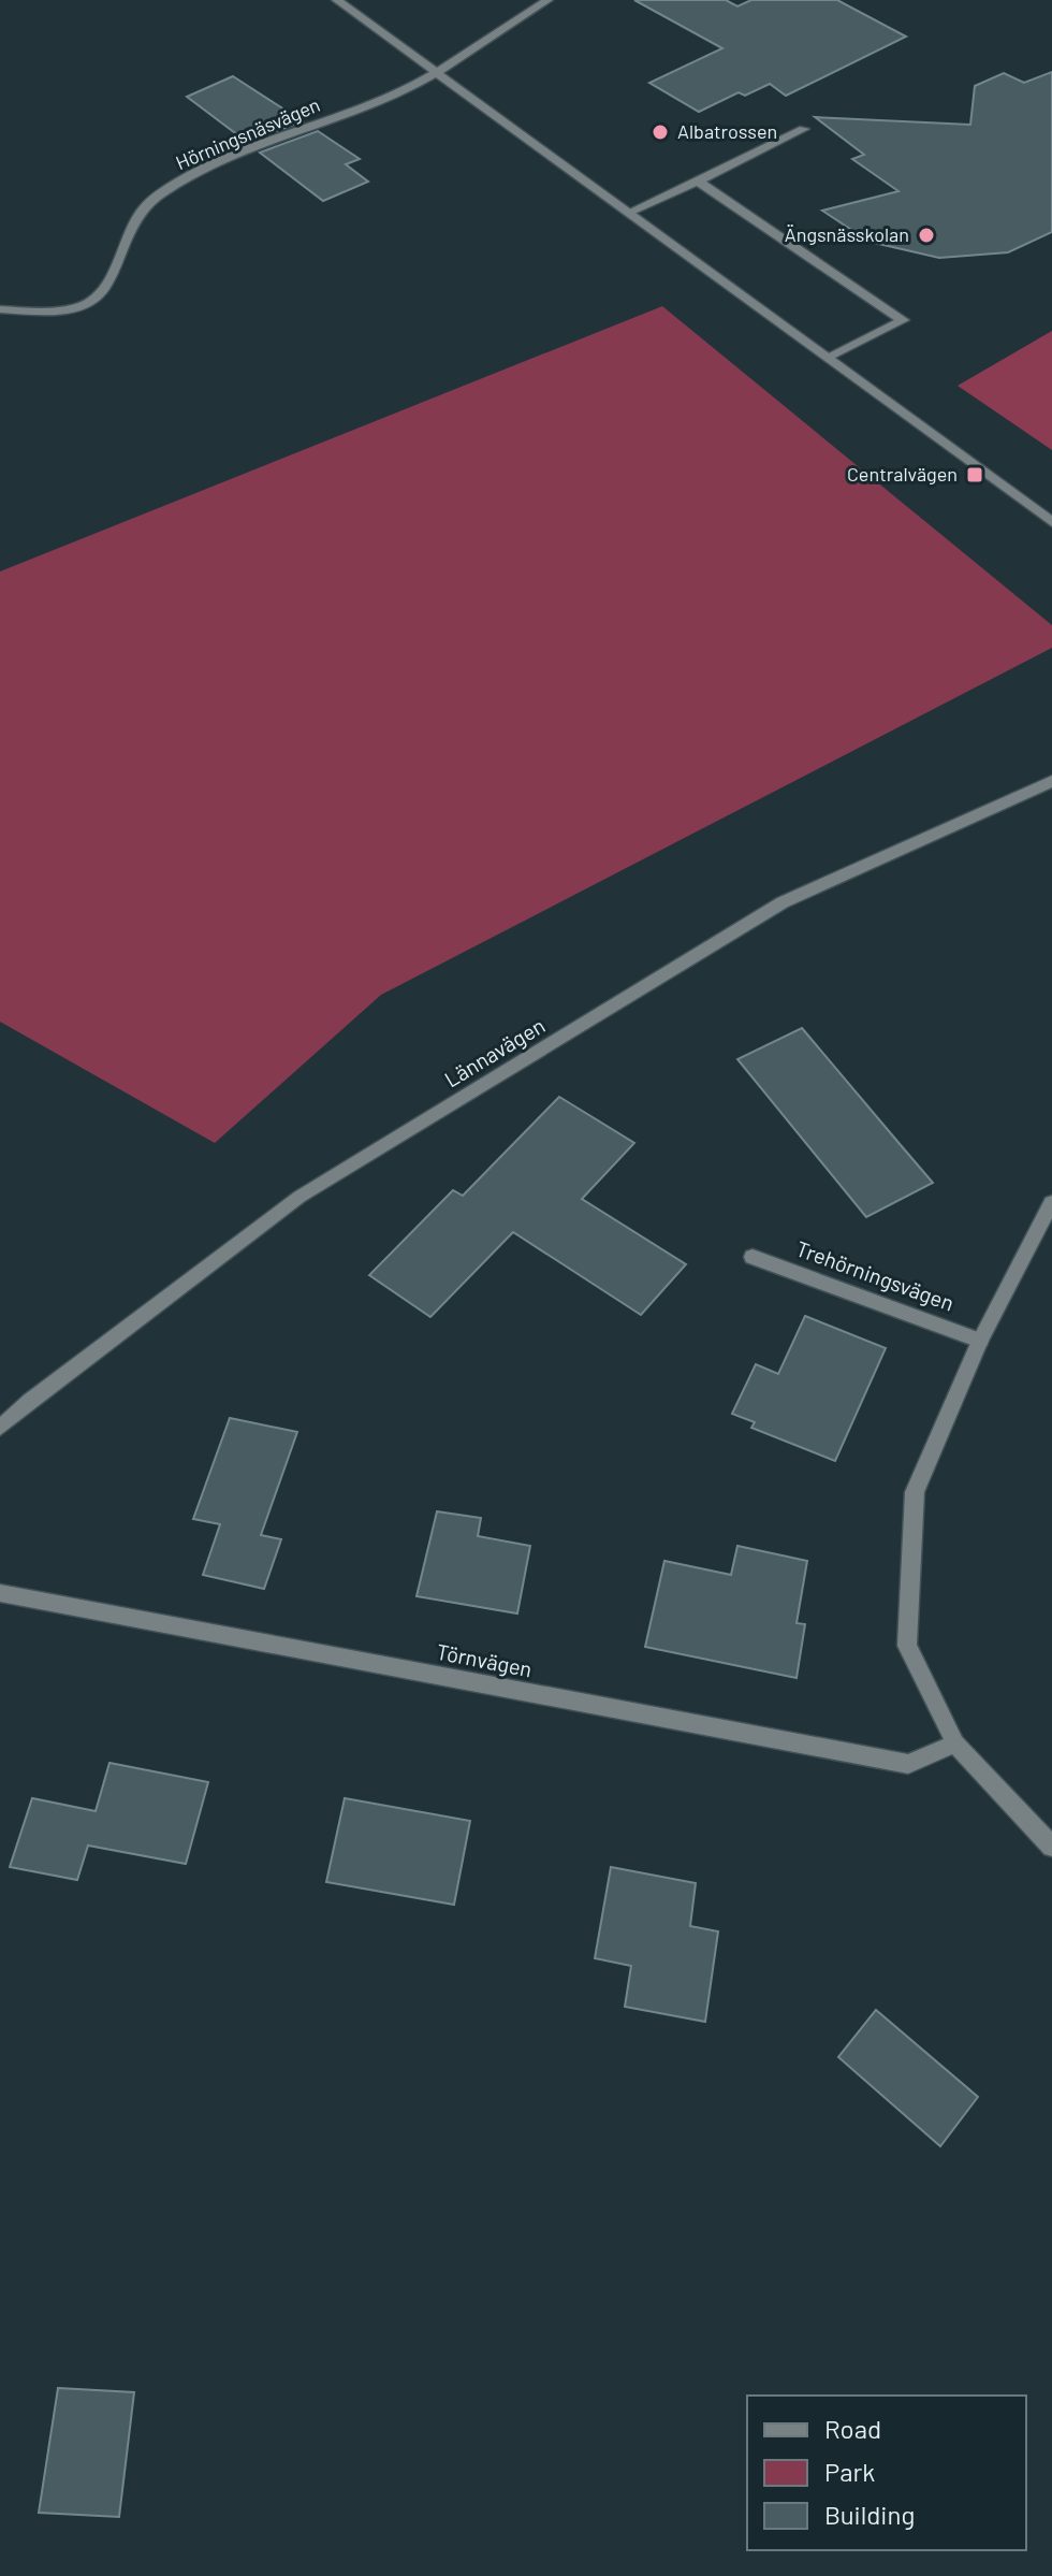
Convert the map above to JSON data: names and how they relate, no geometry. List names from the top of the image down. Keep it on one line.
{"streets":{"street":["Hörningsnäsvägen","Lännavägen","Trehörningsvägen","Törnvägen"]},"places":{"other":["Albatrossen","Ängsnässkolan"],"transit":["Centralvägen"]},"legend":["Road","Park","Building"]}
